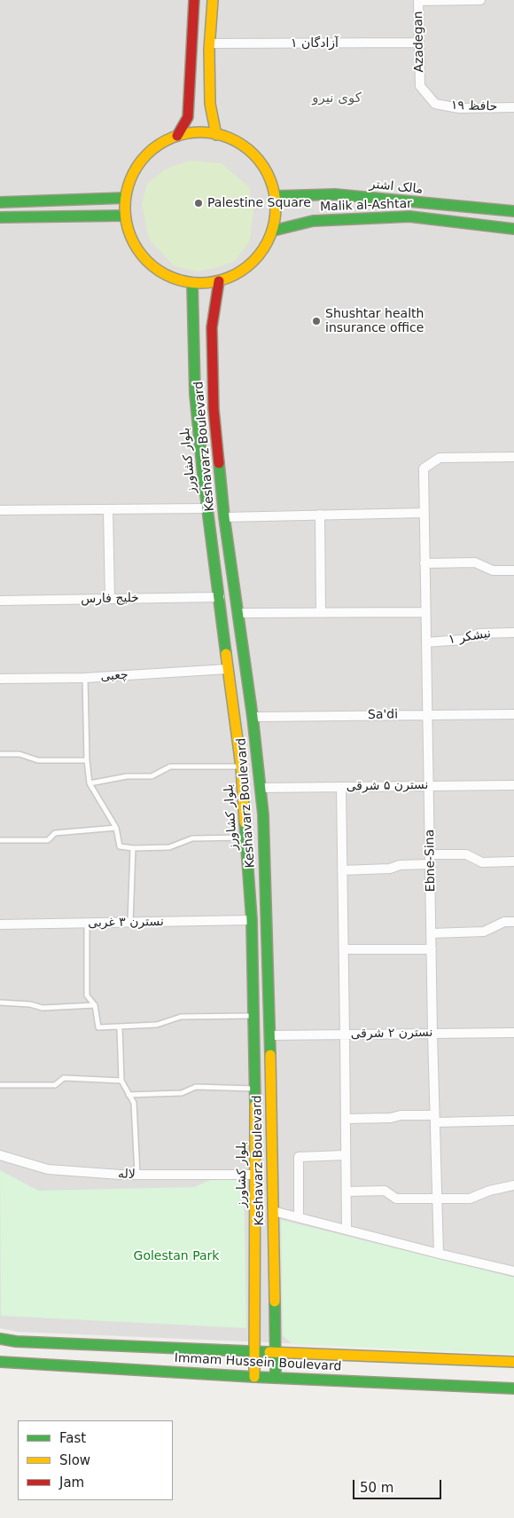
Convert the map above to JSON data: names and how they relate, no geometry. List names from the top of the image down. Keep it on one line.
{"streets":{"main road":["مالک اشتر","Malik al-Ashtar","Keshavarz Boulevard","بلوار کشاورز","Immam Hussein Boulevard"],"street":["Azadegan","آزادگان ۱","حافظ ۱۹","خلیج فارس","نیشکر ۱","چعبی","Sa'di","نسترن ۵ شرقی","Ebne-Sina","نسترن ۳ غربی","نسترن ۲ شرقی","لاله"]},"crossings":[["Azadegan","آزادگان ۱"],["Azadegan","حافظ ۱۹"],["مالک اشتر","Malik al-Ashtar"],["مالک اشتر","Keshavarz Boulevard"],["مالک اشتر","بلوار کشاورز"],["Malik al-Ashtar","Keshavarz Boulevard"],["Malik al-Ashtar","بلوار کشاورز"],["Keshavarz Boulevard","بلوار کشاورز"],["Keshavarz Boulevard","Sa'di"],["Keshavarz Boulevard","نسترن ۵ شرقی"],["Keshavarz Boulevard","نسترن ۲ شرقی"],["Keshavarz Boulevard","Immam Hussein Boulevard"],["بلوار کشاورز","خلیج فارس"],["بلوار کشاورز","چعبی"],["بلوار کشاورز","نسترن ۳ غربی"],["بلوار کشاورز","لاله"],["بلوار کشاورز","Immam Hussein Boulevard"],["نیشکر ۱","Ebne-Sina"],["Sa'di","Ebne-Sina"],["نسترن ۵ شرقی","Ebne-Sina"],["Ebne-Sina","نسترن ۲ شرقی"]],"districts":["کوی نیرو"],"parks":["Golestan Park"],"places":["Palestine Square","Shushtar health insurance office"],"legend":["Fast","Slow","Jam"],"scale_bar":"50 m"}
